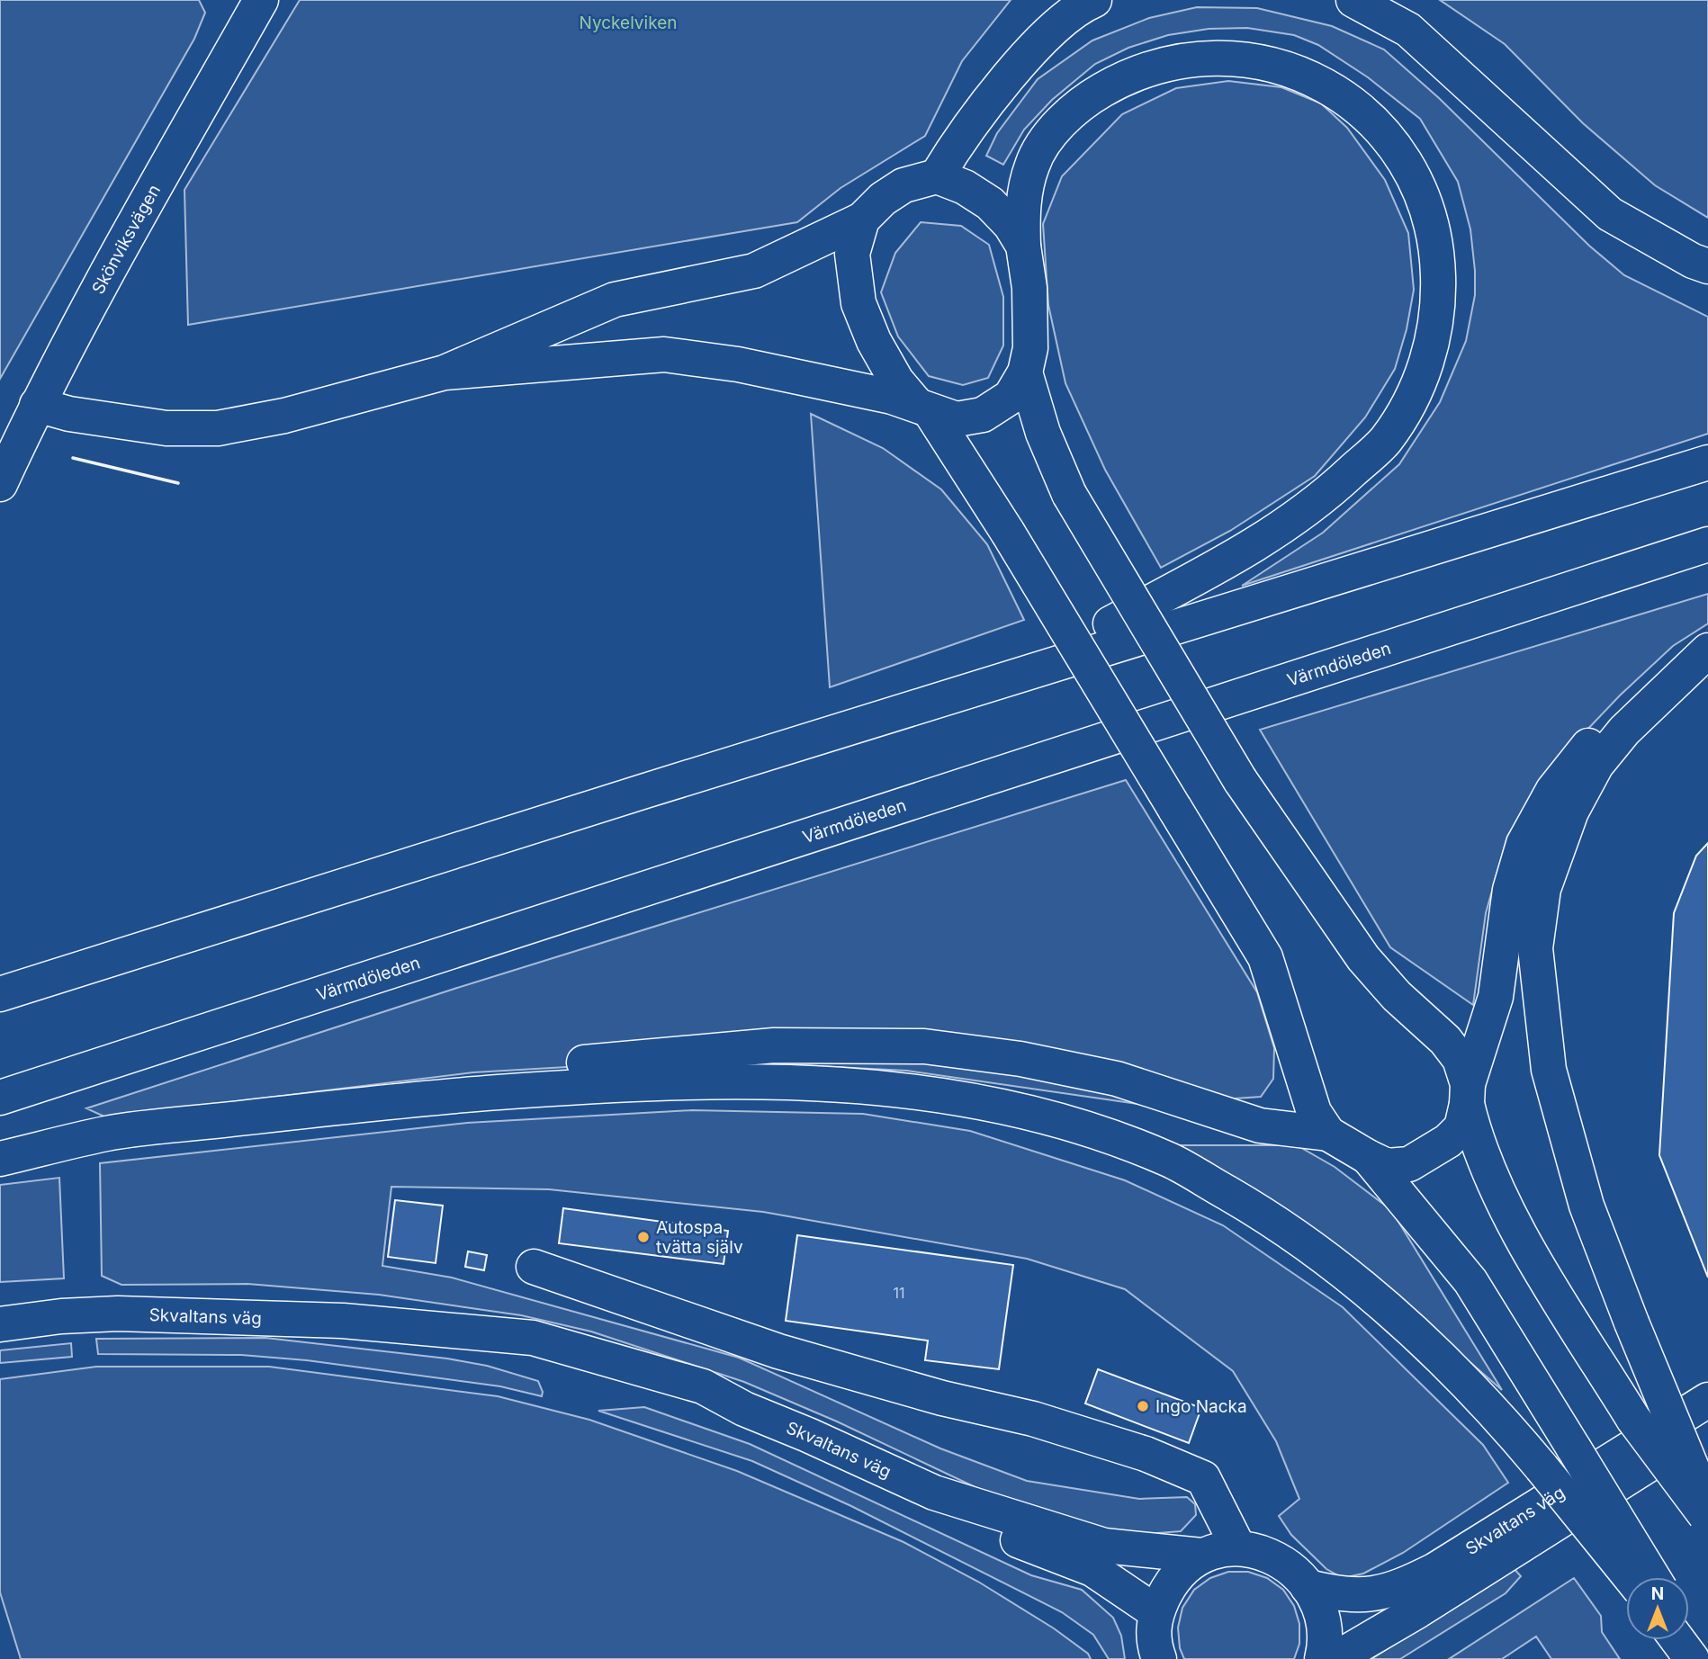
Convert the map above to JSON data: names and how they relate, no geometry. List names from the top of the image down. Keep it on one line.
{"streets":{"main road":["Skönviksvägen","Värmdöleden","Skvaltans väg"]},"parks":["Nyckelviken"],"places":["Autospa tvätta själv","Ingo Nacka"],"house_numbers":["11"],"north":"top"}
